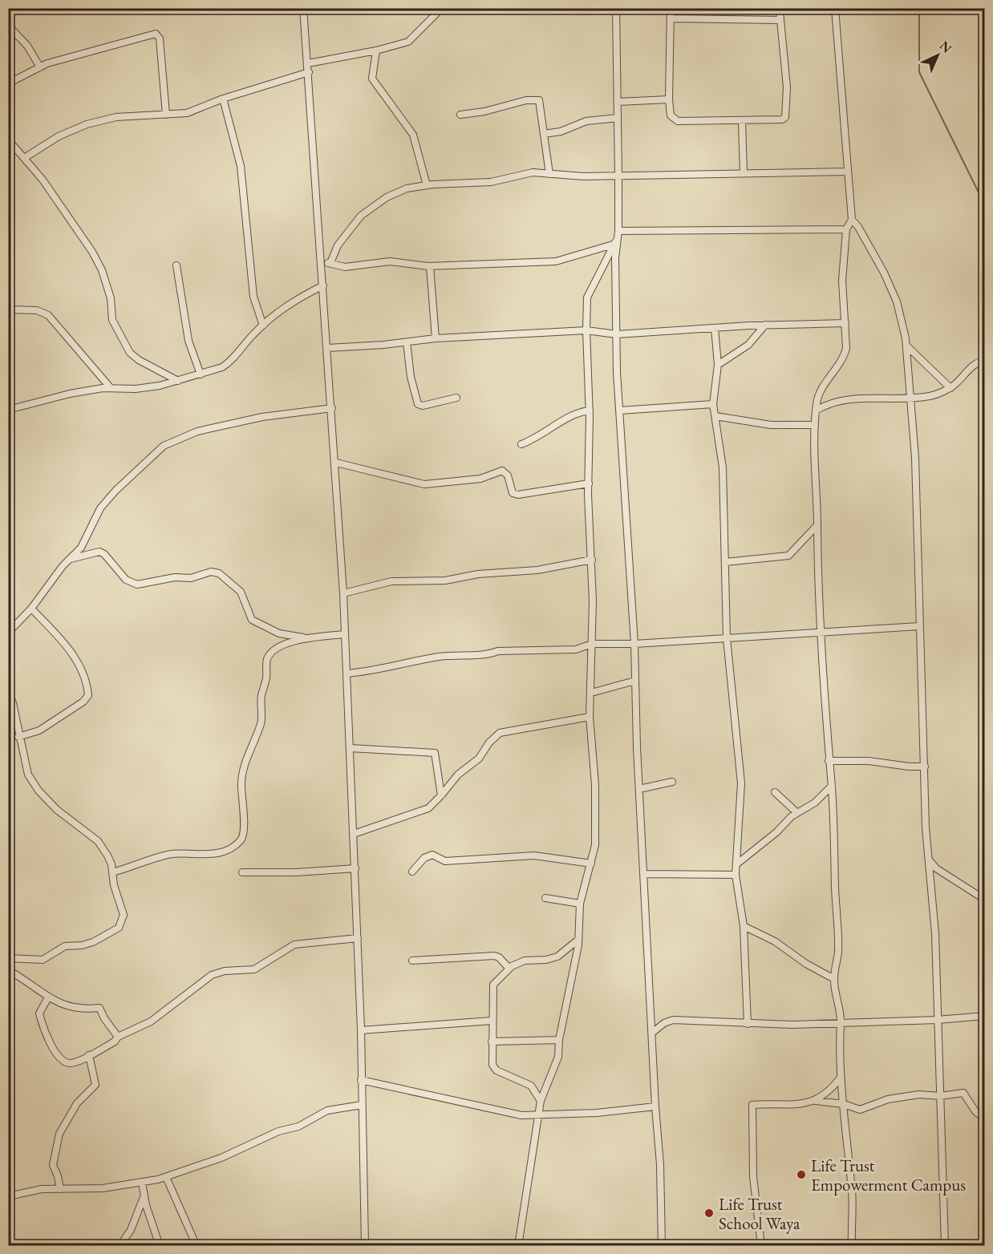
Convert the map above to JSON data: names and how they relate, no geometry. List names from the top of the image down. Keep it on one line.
{"places":["Life Trust Empowerment Campus","Life Trust School Waya"],"north":"top right"}
